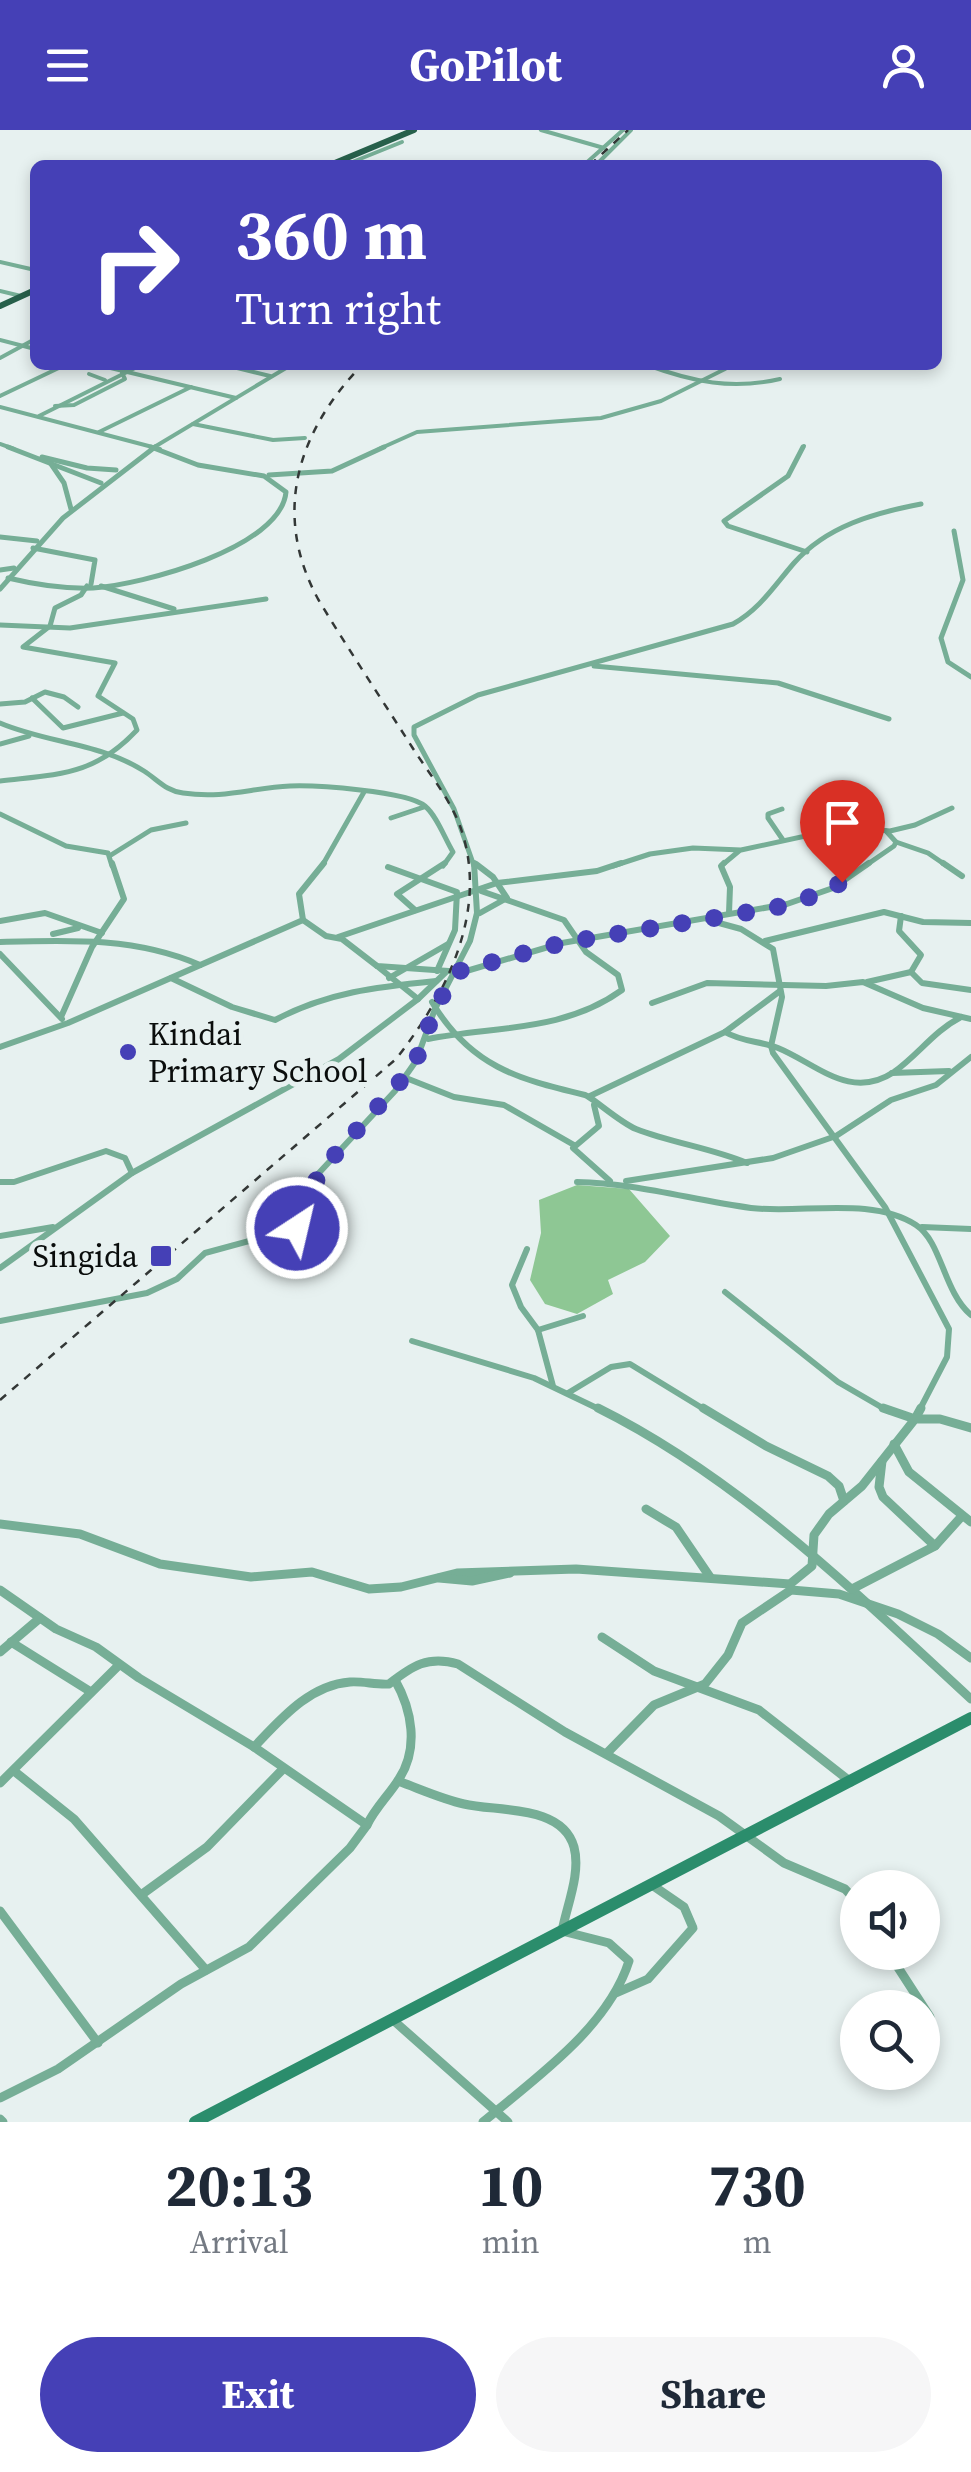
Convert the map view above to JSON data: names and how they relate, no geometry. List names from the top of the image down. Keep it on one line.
{"places":{"other":["Kindai Primary School"],"transit":["Singida"]},"page":{"header":"GoPilot","turn":["360 m","Turn right"],"eta":["20:13","Arrival","10","min","730","m"],"buttons":["Exit","Share"]}}
